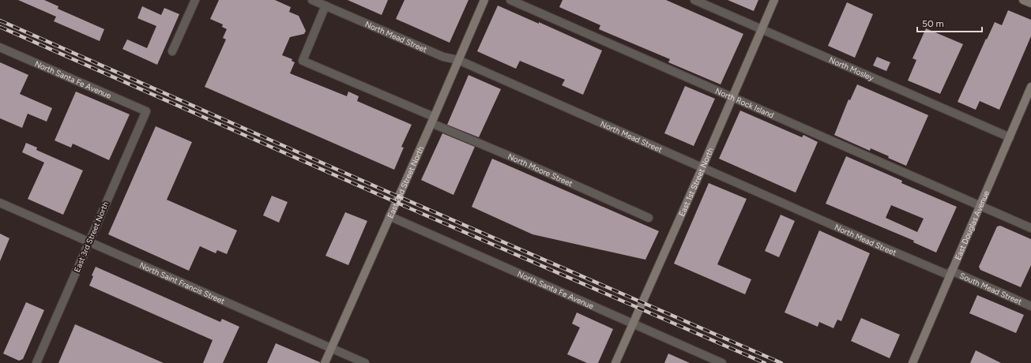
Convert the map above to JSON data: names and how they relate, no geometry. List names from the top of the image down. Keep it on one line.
{"streets":{"street":["North Mead Street","North Mosley","North Santa Fe Avenue","North Rock Island","North Moore Street","East 2nd Street North","East 1st Street North","East Douglas Avenue","East 3rd Street North","North Saint Francis Street","South Mead Street"]},"crossings":[["North Mead Street","North Moore Street"],["North Mead Street","East 2nd Street North"],["North Mead Street","East 1st Street North"],["North Mead Street","East Douglas Avenue"],["North Mead Street","South Mead Street"],["North Mosley","East 1st Street North"],["North Mosley","East Douglas Avenue"],["North Santa Fe Avenue","East 2nd Street North"],["North Santa Fe Avenue","East 1st Street North"],["North Santa Fe Avenue","East 3rd Street North"],["North Rock Island","East 1st Street North"],["North Rock Island","East Douglas Avenue"],["North Moore Street","East 2nd Street North"],["East 2nd Street North","North Saint Francis Street"],["East Douglas Avenue","South Mead Street"],["East 3rd Street North","North Saint Francis Street"]],"scale_bar":"50 m"}
